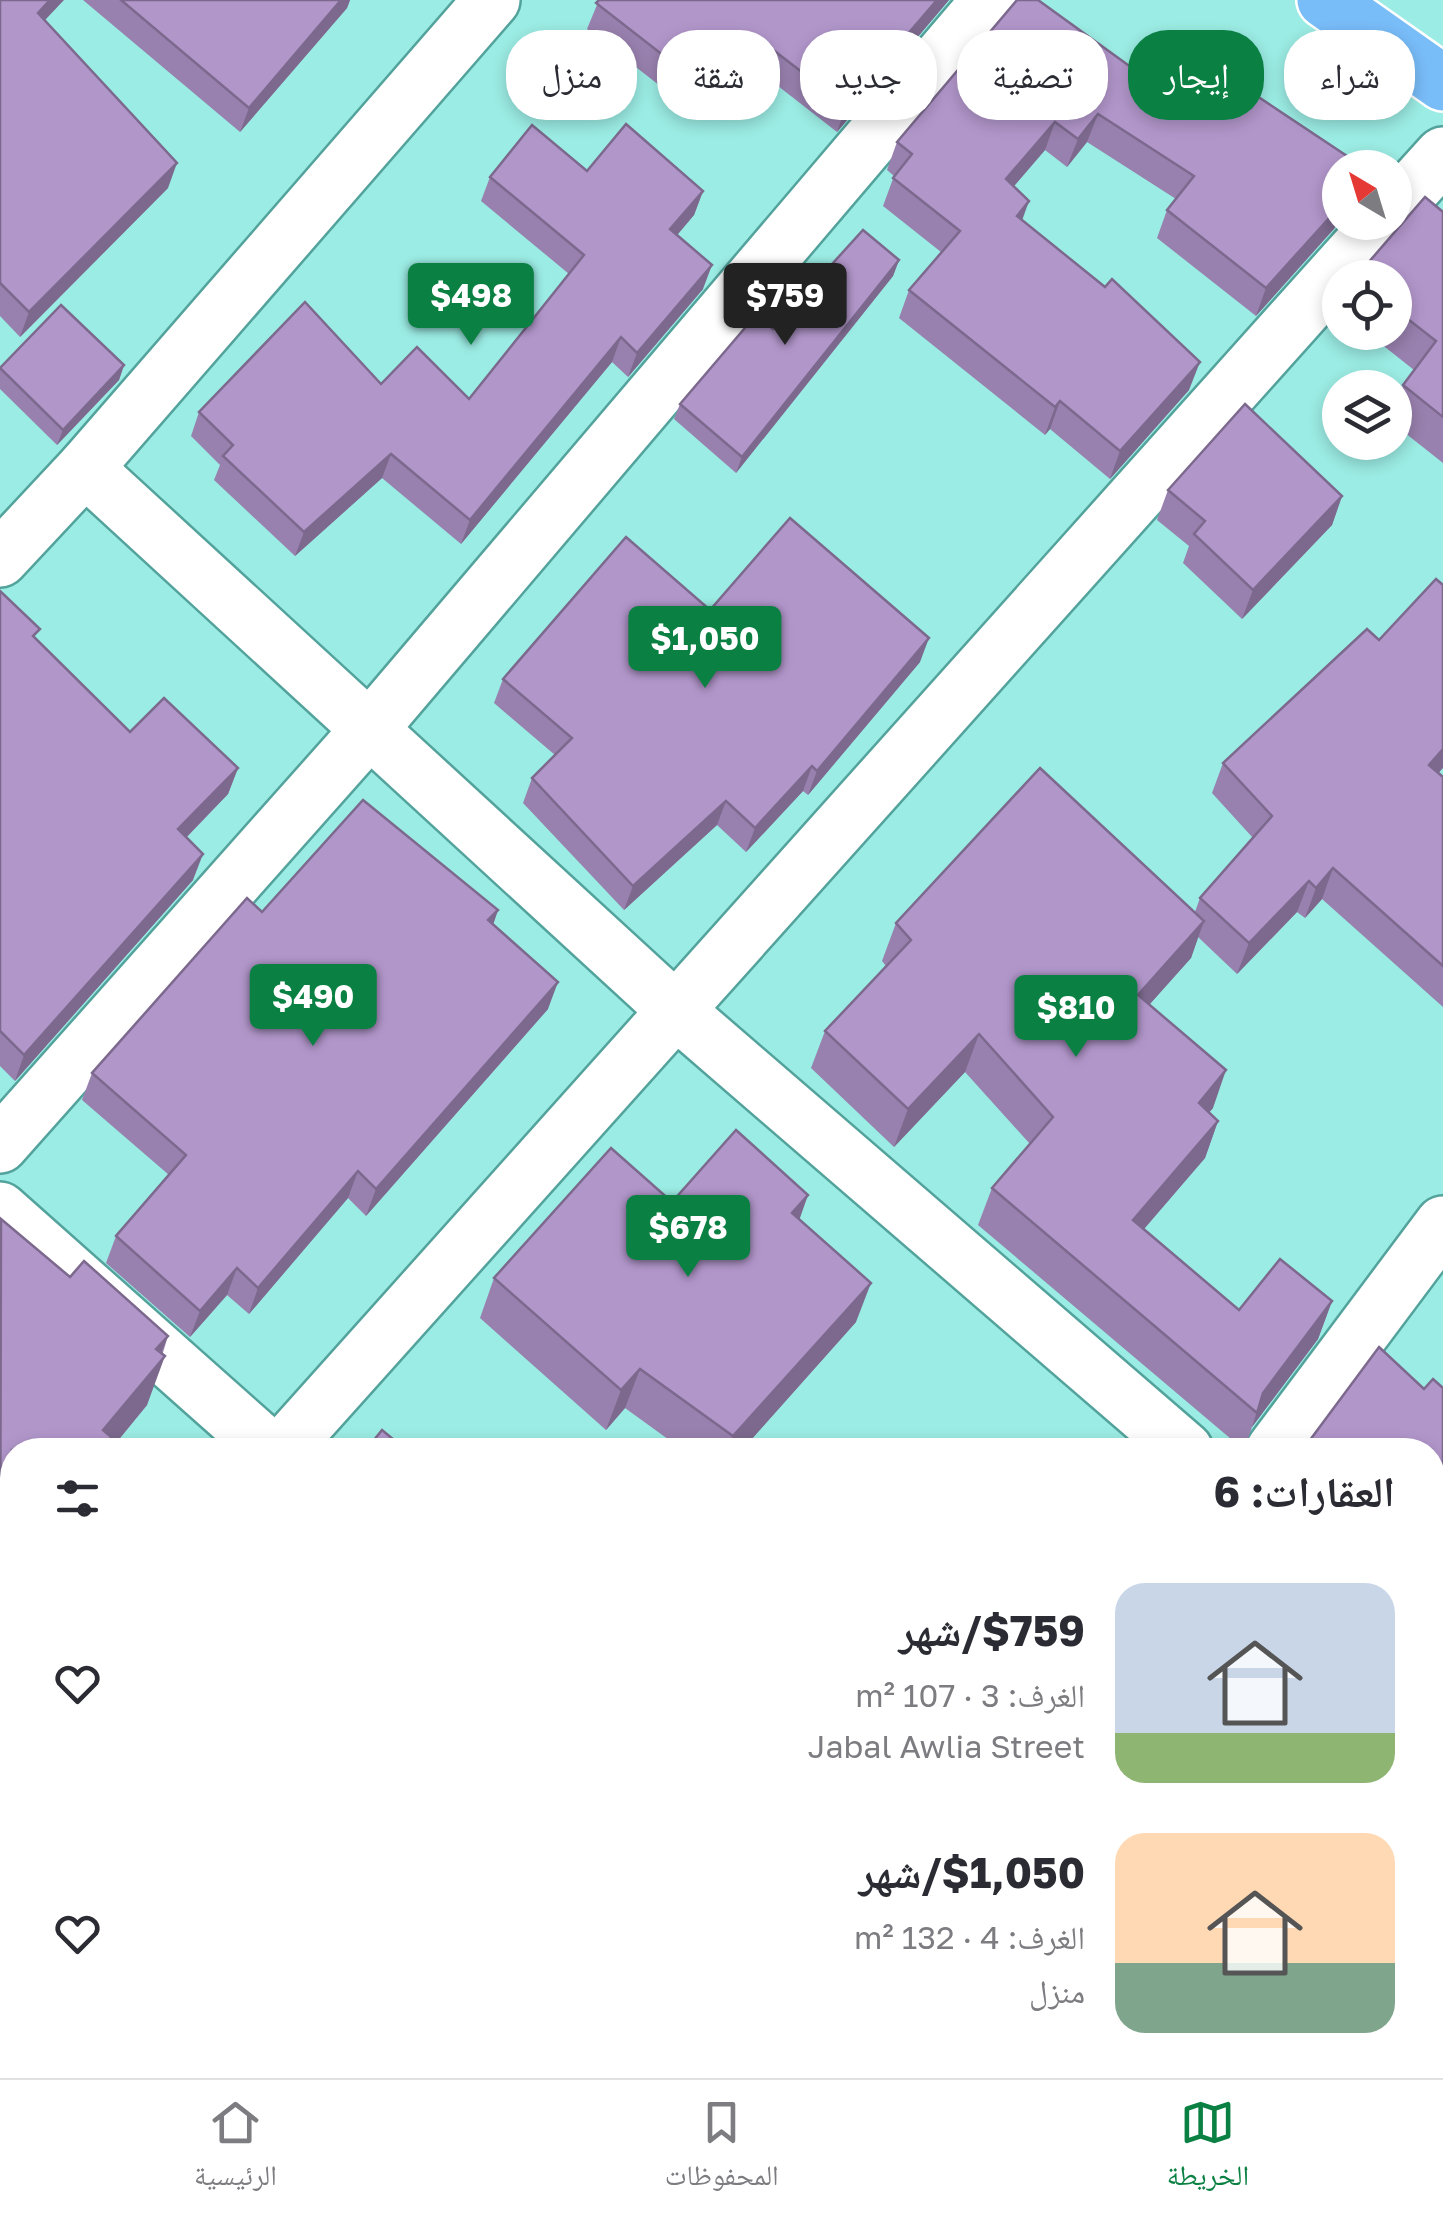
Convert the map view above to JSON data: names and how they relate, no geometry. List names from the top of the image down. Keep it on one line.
{"north":"top left","page":{"chip":["شراء","إيجار","تصفية","جديد","شقة","منزل"],"price":["$498","$759","$1,050","$490","$810","$678"],"heading":"العقارات: 6","list":[{"name":"$759/شهر","note":"الغرف: 3 · 107 m² · Jabal Awlia Street"},{"name":"$1,050/شهر","note":"الغرف: 4 · 132 m² · منزل"}],"tabs":["الخريطة","المحفوظات","الرئيسية"]}}
